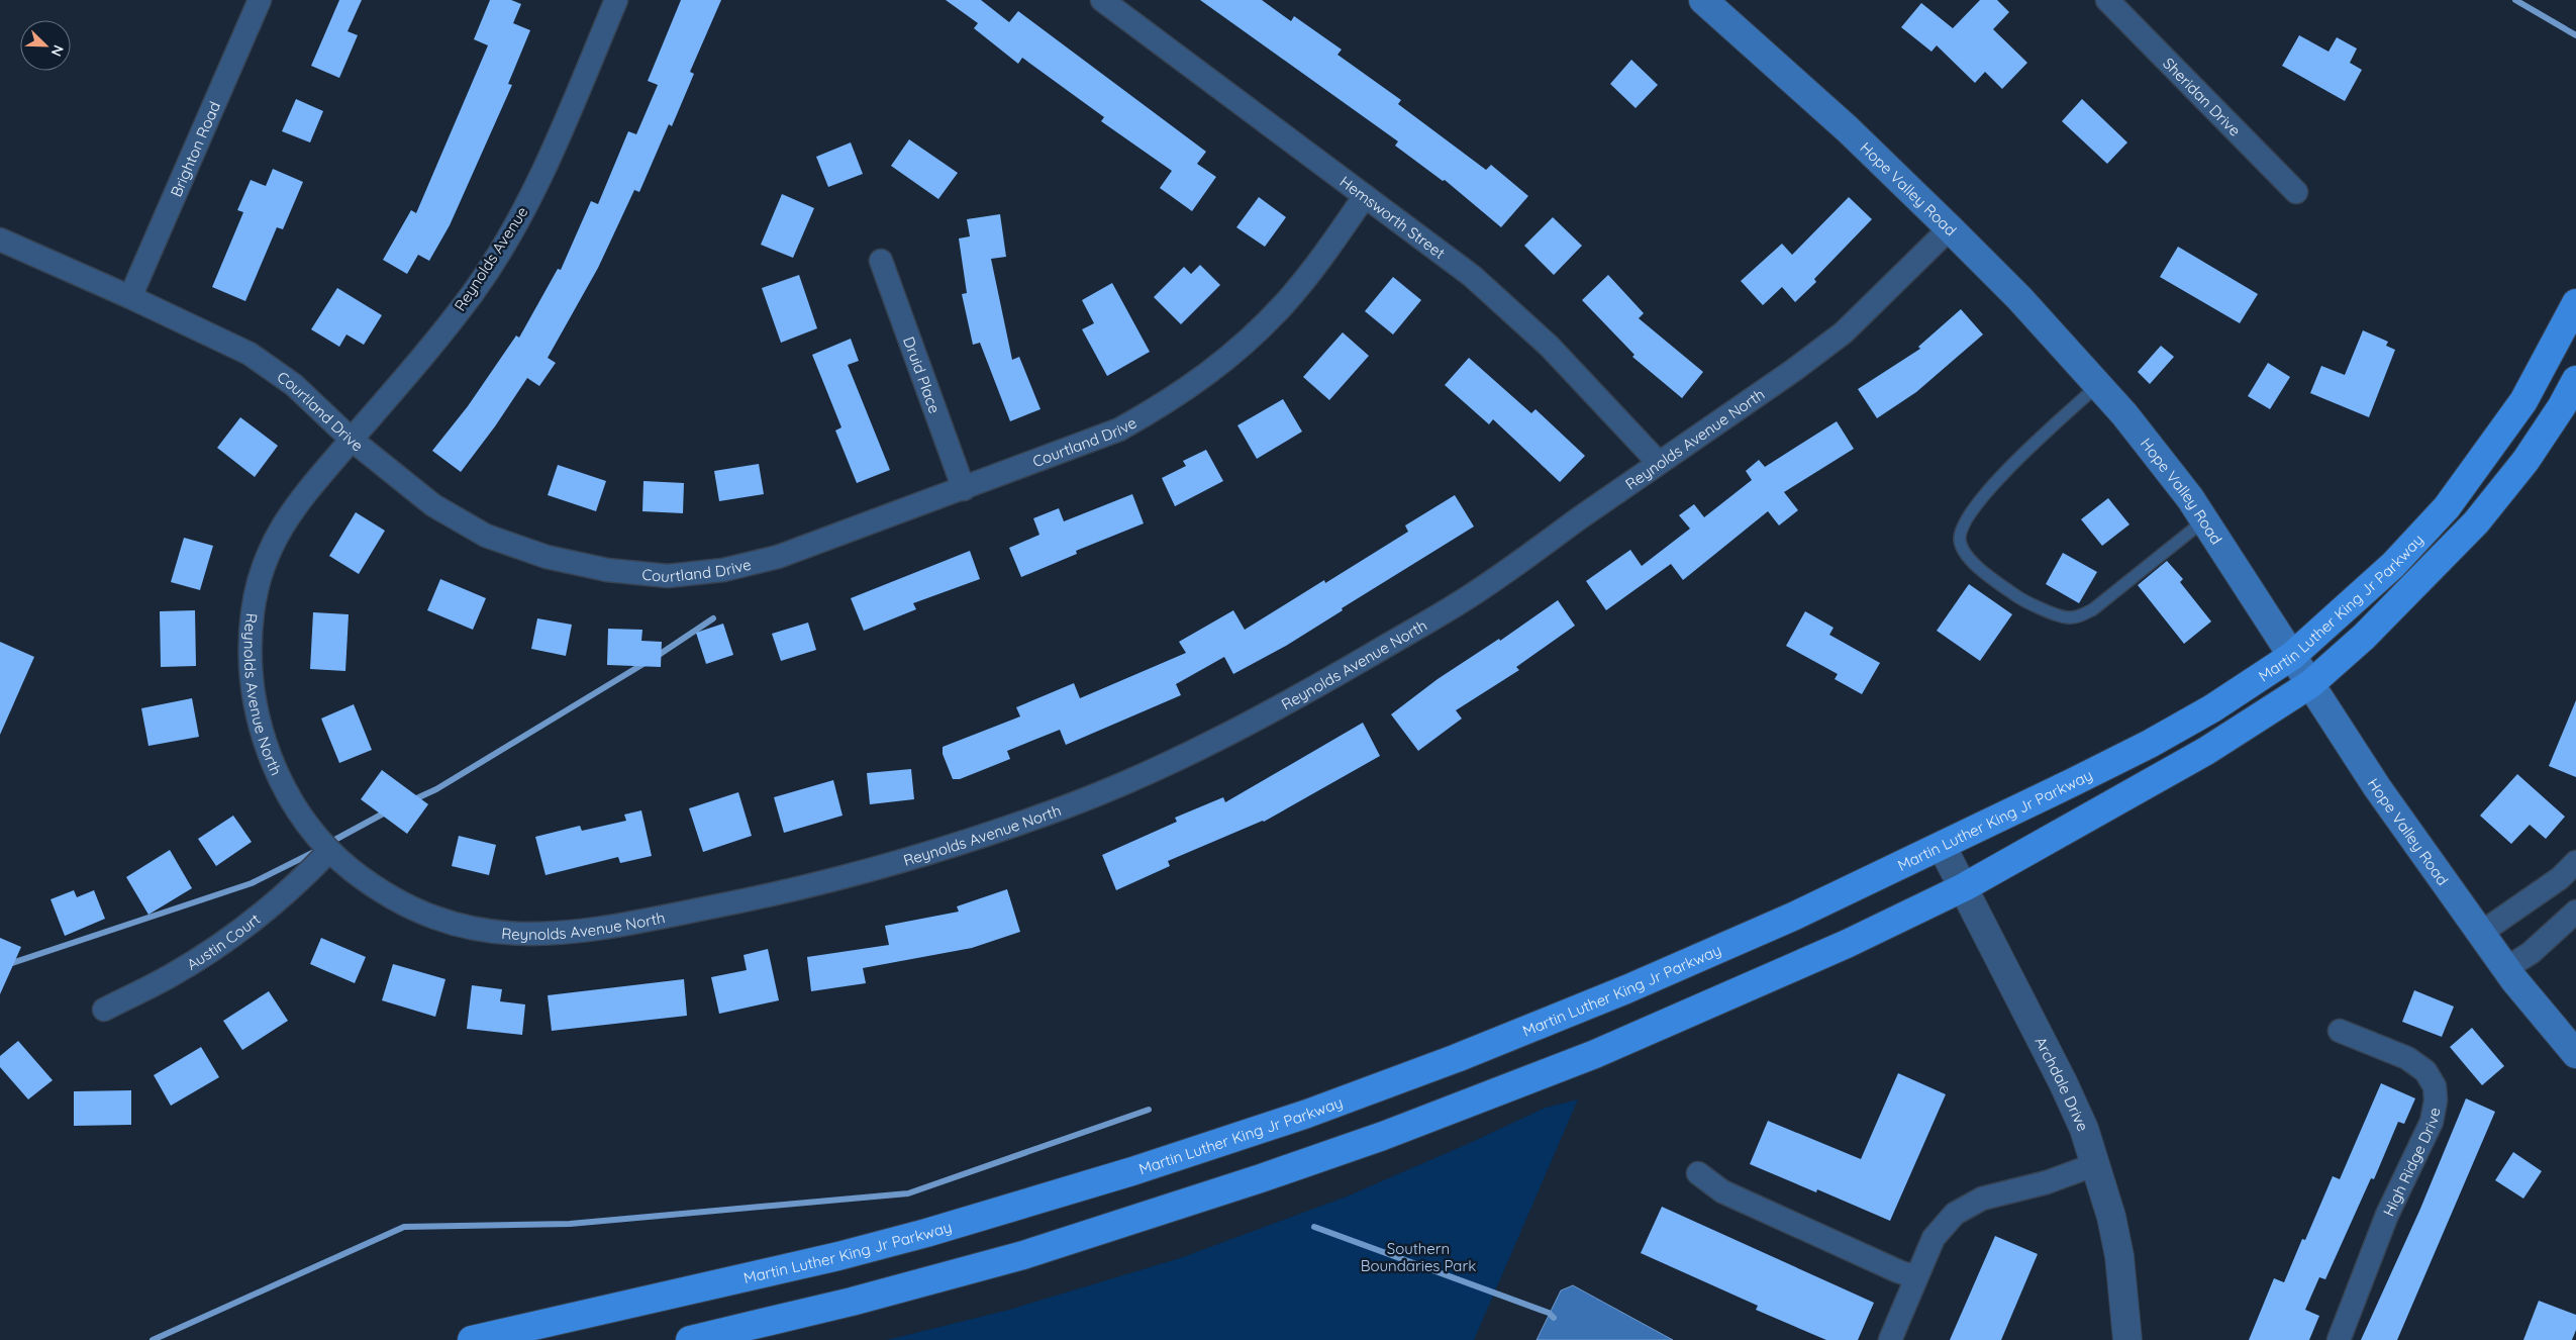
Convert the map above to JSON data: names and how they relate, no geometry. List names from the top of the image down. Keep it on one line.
{"streets":{"main road":["Hope Valley Road","Martin Luther King Jr Parkway"],"street":["Sheridan Drive","Brighton Road","Hemsworth Street","Reynolds Avenue","Druid Place","Courtland Drive","Reynolds Avenue North","Austin Court","Archdale Drive","High Ridge Drive"]},"crossings":[["Brighton Road","Courtland Drive"],["Hope Valley Road","Reynolds Avenue North"],["Hope Valley Road","Martin Luther King Jr Parkway"],["Hemsworth Street","Courtland Drive"],["Hemsworth Street","Reynolds Avenue North"],["Reynolds Avenue","Courtland Drive"],["Reynolds Avenue","Reynolds Avenue North"],["Druid Place","Courtland Drive"],["Courtland Drive","Reynolds Avenue North"],["Reynolds Avenue North","Austin Court"],["Martin Luther King Jr Parkway","Archdale Drive"]],"parks":["Southern Boundaries Park"],"north":"bottom right"}
